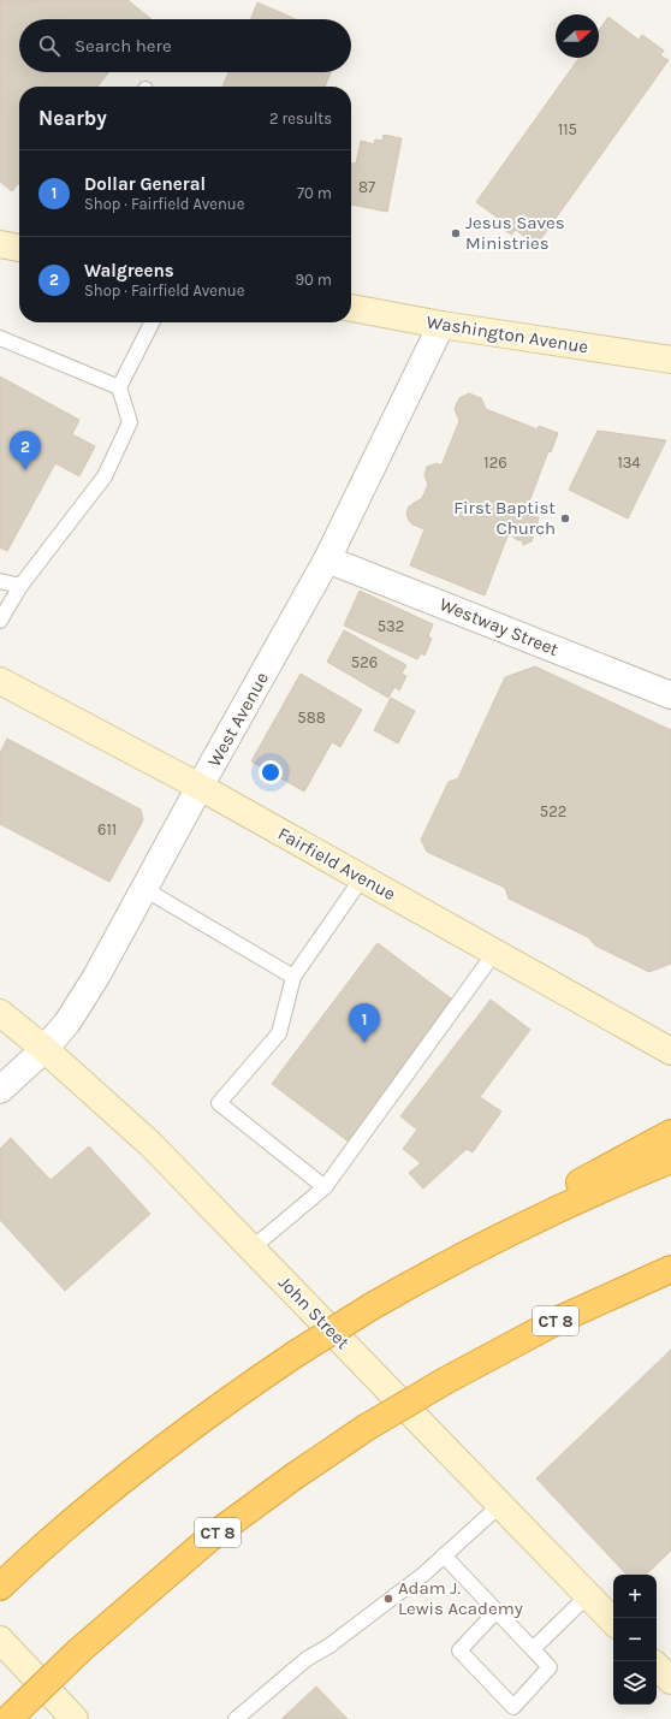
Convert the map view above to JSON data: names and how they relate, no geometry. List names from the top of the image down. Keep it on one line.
{"streets":{"highway":["CT 8"],"main road":["Washington Avenue","Fairfield Avenue","John Street"],"street":["Westway Street","West Avenue"]},"crossings":[["Washington Avenue","West Avenue"],["Westway Street","West Avenue"],["West Avenue","Fairfield Avenue"],["West Avenue","John Street"]],"places":["Jesus Saves Ministries","First Baptist Church","Adam J. Lewis Academy"],"house_numbers":["115","87","126","134","532","526","588","522","611"],"north":"right","page":{"search":"Search here","heading":["Nearby","2 results"],"list":[{"mark":"1","name":"Dollar General","note":"Shop · Fairfield Avenue","value":"70 m"},{"mark":"2","name":"Walgreens","note":"Shop · Fairfield Avenue","value":"90 m"}],"pins":["2","1"],"map_buttons":["+","−"]}}
